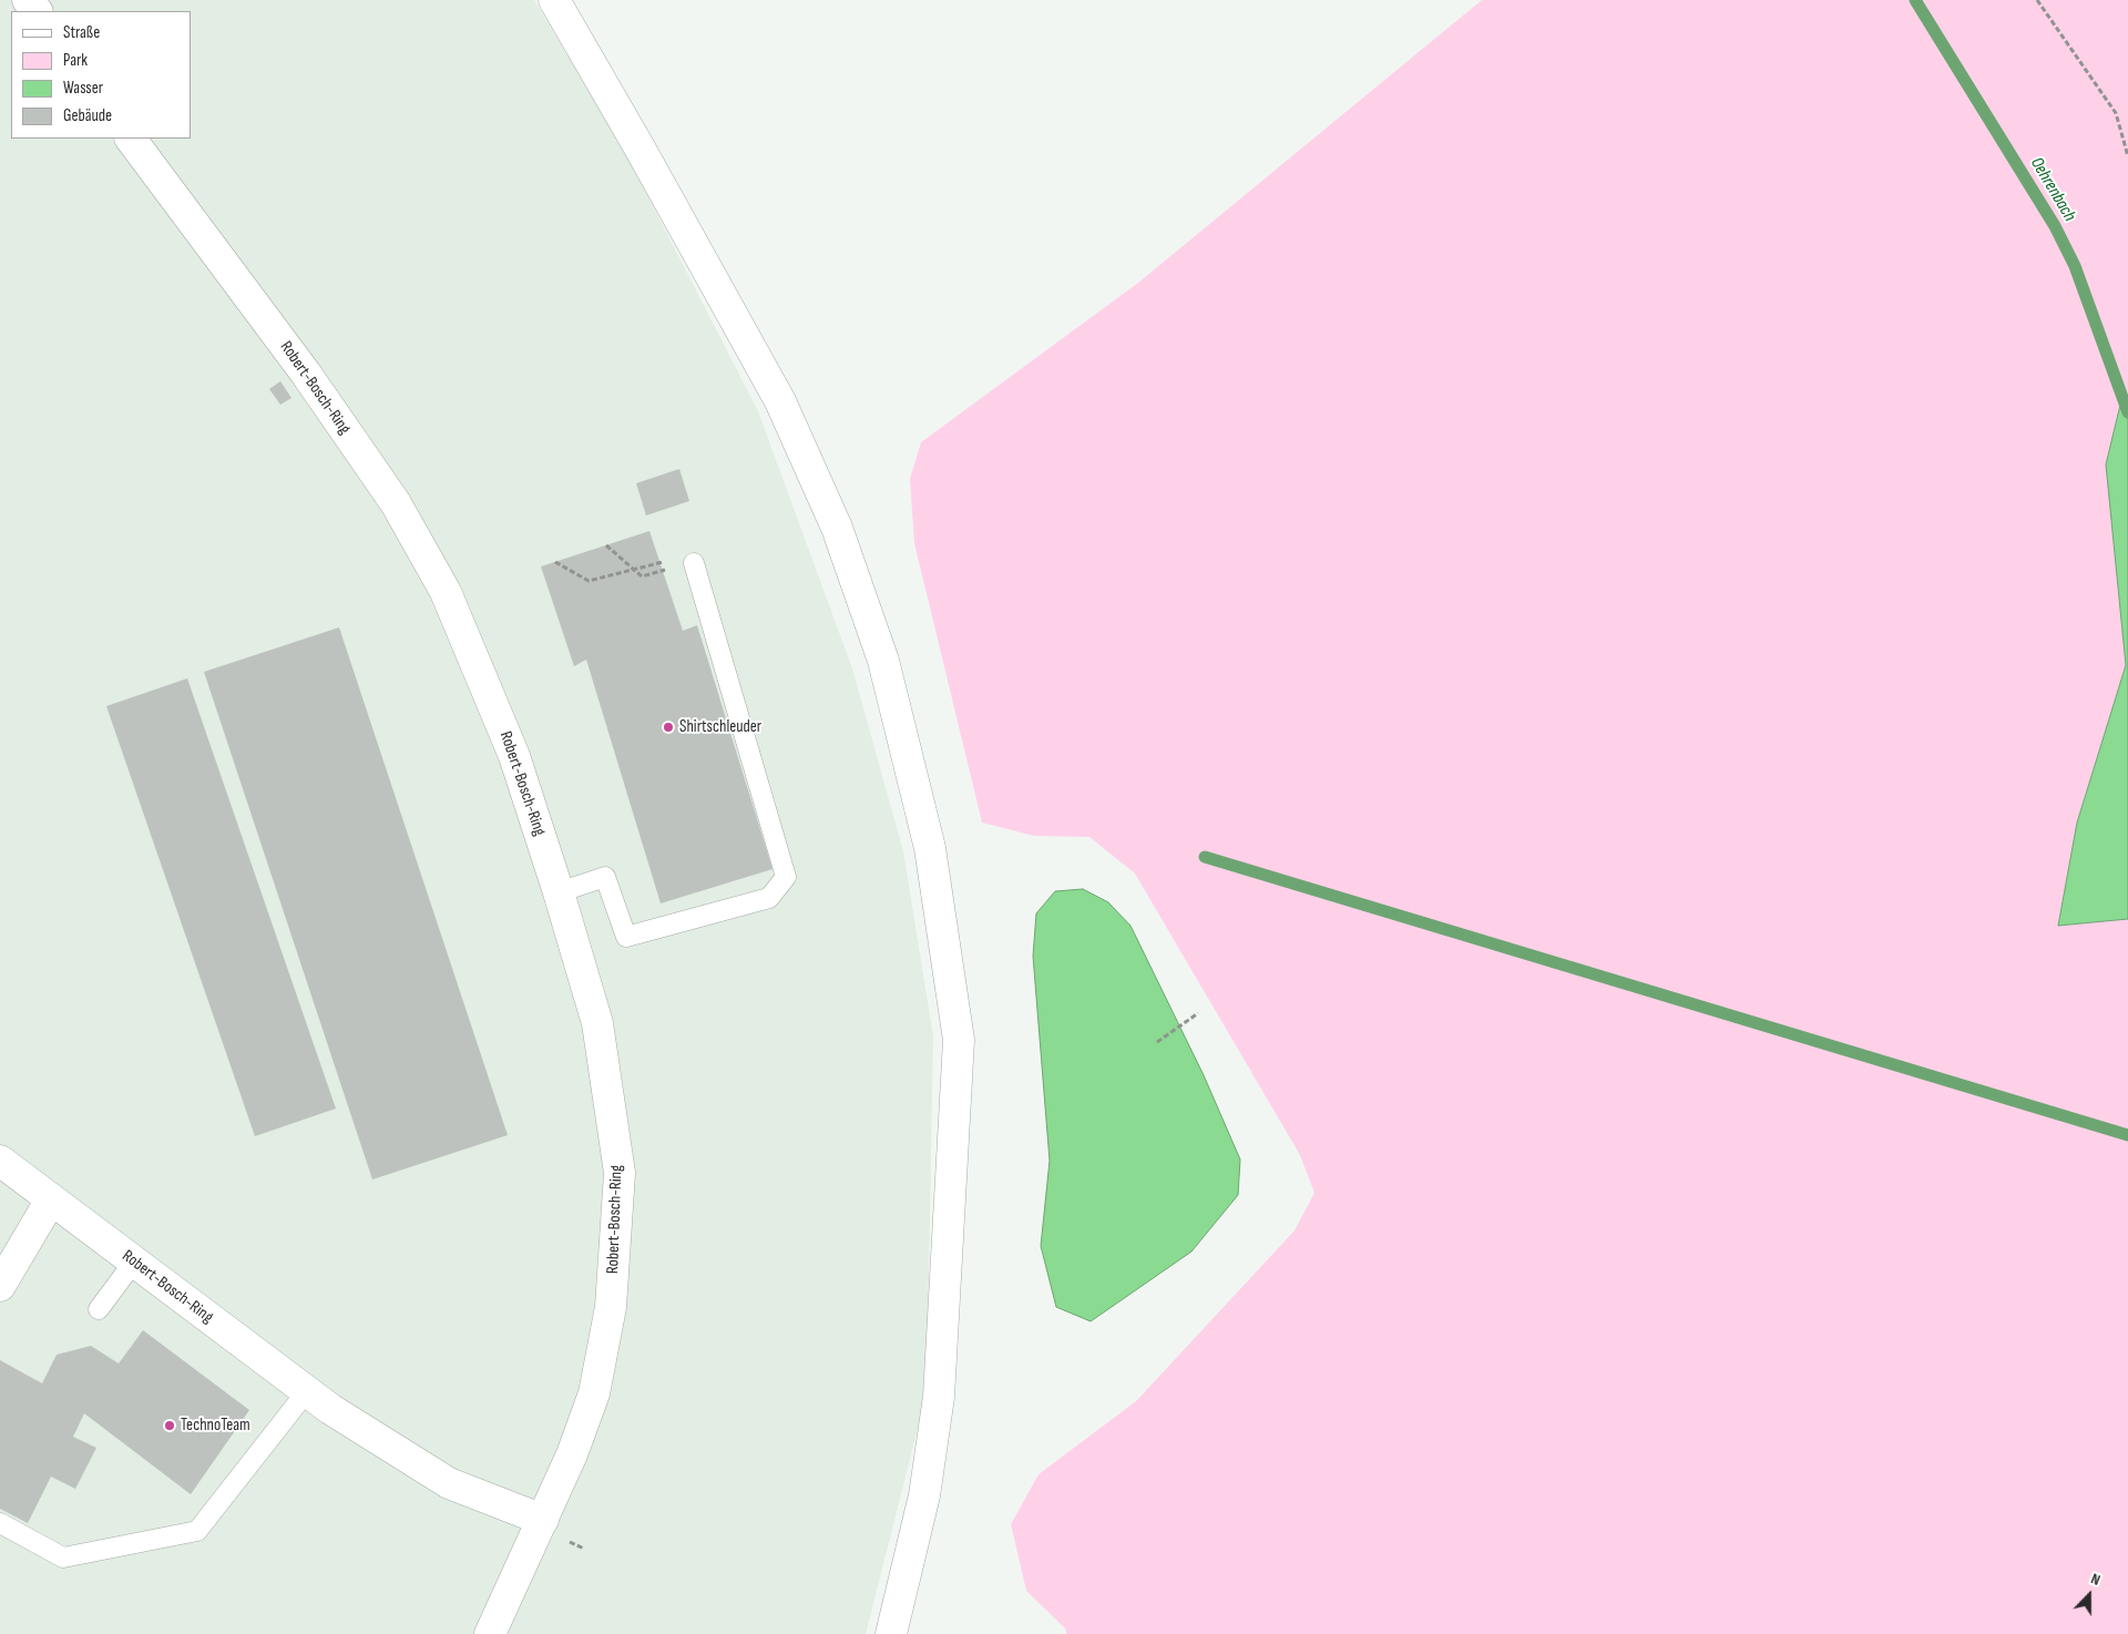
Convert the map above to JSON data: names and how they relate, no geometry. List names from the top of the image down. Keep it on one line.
{"streets":{"street":["Robert-Bosch-Ring"]},"water":["Oehrenbach"],"places":["Shirtschleuder","TechnoTeam"],"legend":["Straße","Park","Wasser","Gebäude"],"north":"top"}
